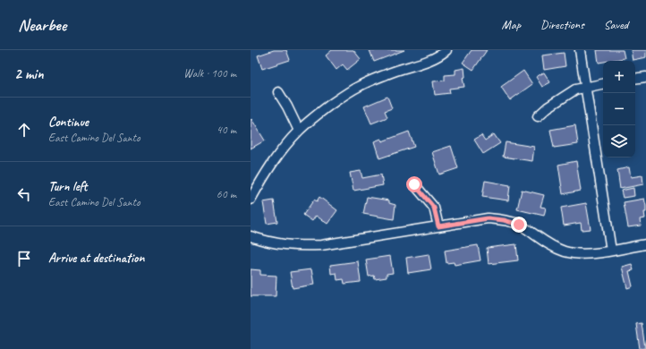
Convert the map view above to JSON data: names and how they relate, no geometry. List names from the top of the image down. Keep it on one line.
{"page":{"header":"Nearbee","nav":["Map","Directions","Saved"],"heading":["2 min","Walk · 100 m"],"map_buttons":["+","−"],"list":[["Continue","East Camino Del Santo","40 m"],["Turn left","East Camino Del Santo","60 m"],"Arrive at destination"]}}
